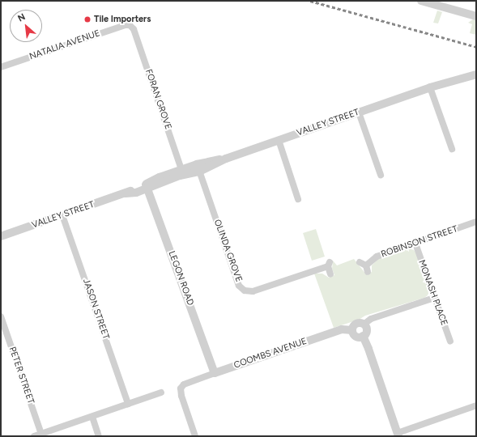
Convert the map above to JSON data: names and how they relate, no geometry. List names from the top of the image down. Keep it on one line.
{"streets":{"street":["NATALIA AVENUE","FORAN GROVE","VALLEY STREET","ROBINSON STREET","OLINDA GROVE","LEGON ROAD","MONASH PLACE","JASON STREET","COOMBS AVENUE","PETER STREET"]},"crossings":[["NATALIA AVENUE","FORAN GROVE"],["FORAN GROVE","VALLEY STREET"],["VALLEY STREET","OLINDA GROVE"],["VALLEY STREET","LEGON ROAD"],["VALLEY STREET","JASON STREET"],["ROBINSON STREET","MONASH PLACE"],["LEGON ROAD","COOMBS AVENUE"]],"places":["Tile Importers"],"north":"top left"}
